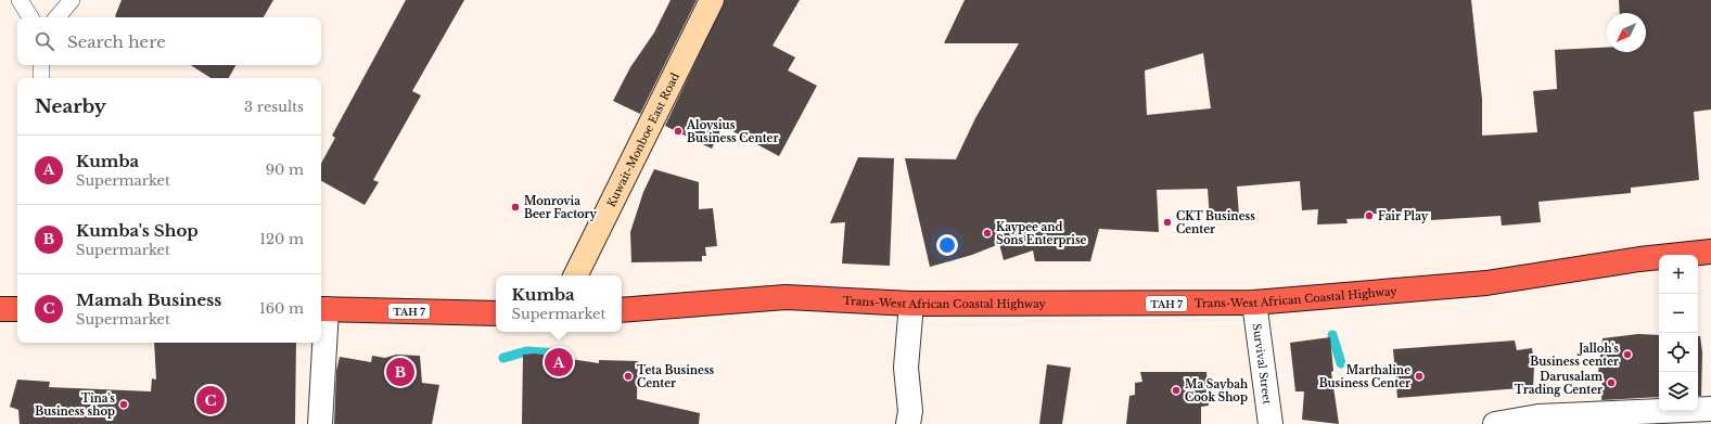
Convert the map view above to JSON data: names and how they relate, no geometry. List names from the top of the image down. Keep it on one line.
{"streets":{"highway":["Trans-West African Coastal Highway","TAH 7"],"street":["Kuwait-Monboe East Road","Survival Street"]},"crossings":[["Trans-West African Coastal Highway","Survival Street"]],"places":["Aloysius Business Center","Monrovia Beer Factory","Fair Play","CKT Business Center","Kaypee and Sons Enterprise","Jalloh's Business center","Teta Business Center","Marthaline Business Center","Darusalam Trading Center","Ma Saybah Cook Shop","Tina's Business shop"],"north":"bottom left","page":{"search":"Search here","heading":["Nearby","3 results"],"list":[{"mark":"A","name":"Kumba","note":"Supermarket","value":"90 m"},{"mark":"B","name":"Kumba's Shop","note":"Supermarket","value":"120 m"},{"mark":"C","name":"Mamah Business","note":"Supermarket","value":"160 m"}],"map_buttons":["+","−"],"popup":["Kumba","Supermarket"],"pins":["A","B","C"]}}
